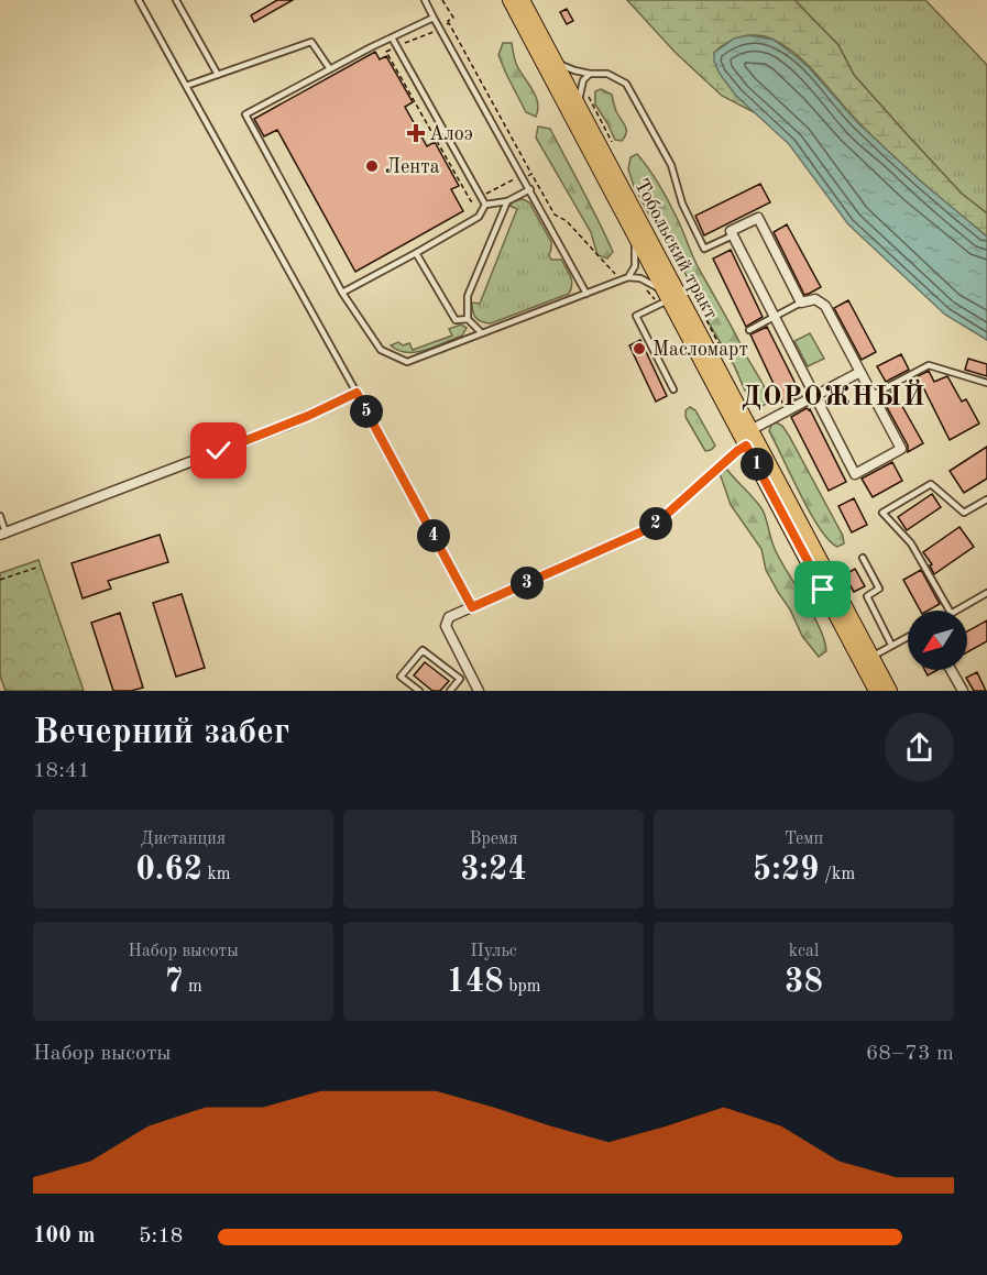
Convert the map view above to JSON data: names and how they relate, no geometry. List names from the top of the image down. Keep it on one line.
{"streets":{"main road":["Тобольский тракт"]},"districts":["ДОРОЖНЫЙ"],"places":{"health":["Алоэ"],"other":["Лента","Масломарт"]},"north":"bottom left","page":{"pins":["5","1","2","4","3"],"heading":["Вечерний забег","18:41"],"stats":[["Дистанция","0.62 km"],["Время","3:24"],["Темп","5:29 /km"],["Набор высоты","7 m"],["Пульс","148 bpm"],["kcal","38"]],"chart":["Набор высоты","68–73 m"],"list":[{"name":"100 m","note":"5:18"}]}}
